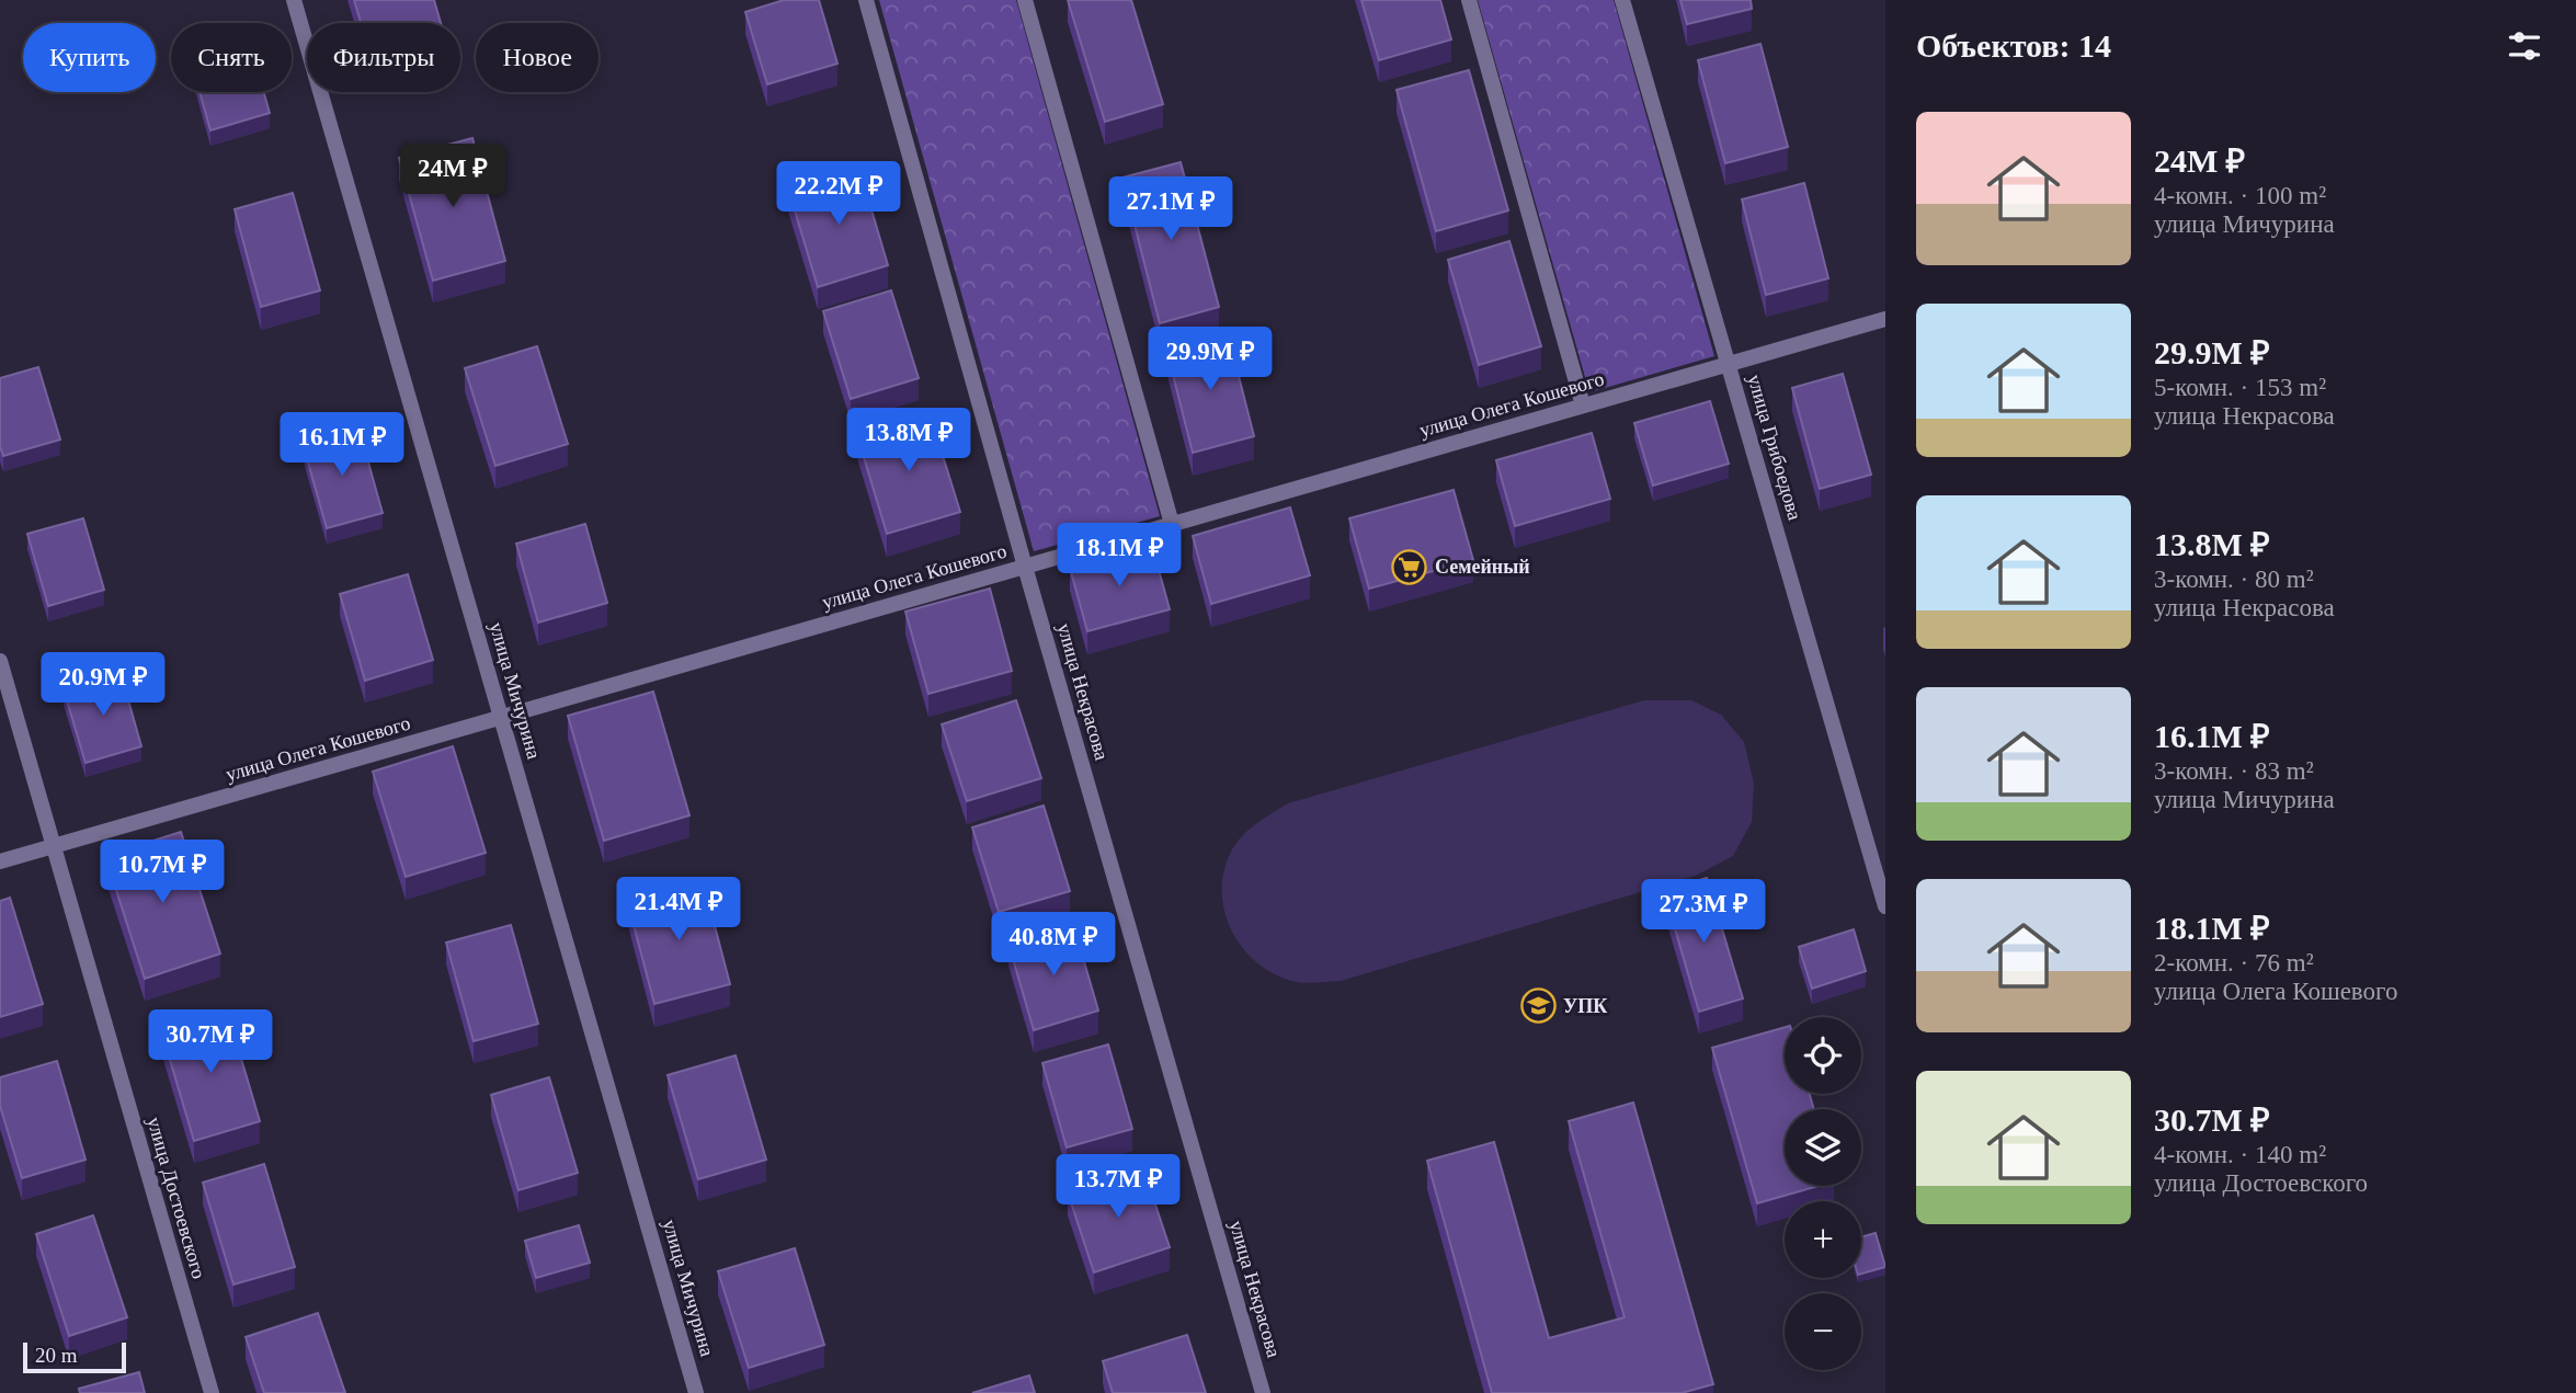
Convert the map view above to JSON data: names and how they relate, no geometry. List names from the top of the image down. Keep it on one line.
{"streets":{"street":["улица Олега Кошевого","улица Грибоедова","улица Мичурина","улица Некрасова","улица Достоевского"]},"crossings":[["улица Олега Кошевого","улица Грибоедова"],["улица Олега Кошевого","улица Мичурина"],["улица Олега Кошевого","улица Некрасова"],["улица Олега Кошевого","улица Достоевского"]],"places":{"supermarket":["Семейный"],"school or university":["УПК"]},"scale_bar":"20 m","page":{"heading":"Объектов: 14","chip":["Купить","Снять","Фильтры","Новое"],"list":[{"name":"24M ₽","note":"4-комн. · 100 m² · улица Мичурина"},{"name":"29.9M ₽","note":"5-комн. · 153 m² · улица Некрасова"},{"name":"13.8M ₽","note":"3-комн. · 80 m² · улица Некрасова"},{"name":"16.1M ₽","note":"3-комн. · 83 m² · улица Мичурина"},{"name":"18.1M ₽","note":"2-комн. · 76 m² · улица Олега Кошевого"},{"name":"30.7M ₽","note":"4-комн. · 140 m² · улица Достоевского"}],"price":["24M ₽","22.2M ₽","27.1M ₽","29.9M ₽","13.8M ₽","16.1M ₽","18.1M ₽","20.9M ₽","10.7M ₽","21.4M ₽","27.3M ₽","40.8M ₽","30.7M ₽","13.7M ₽"],"map_buttons":["+","−"],"scale":"20 m"}}
